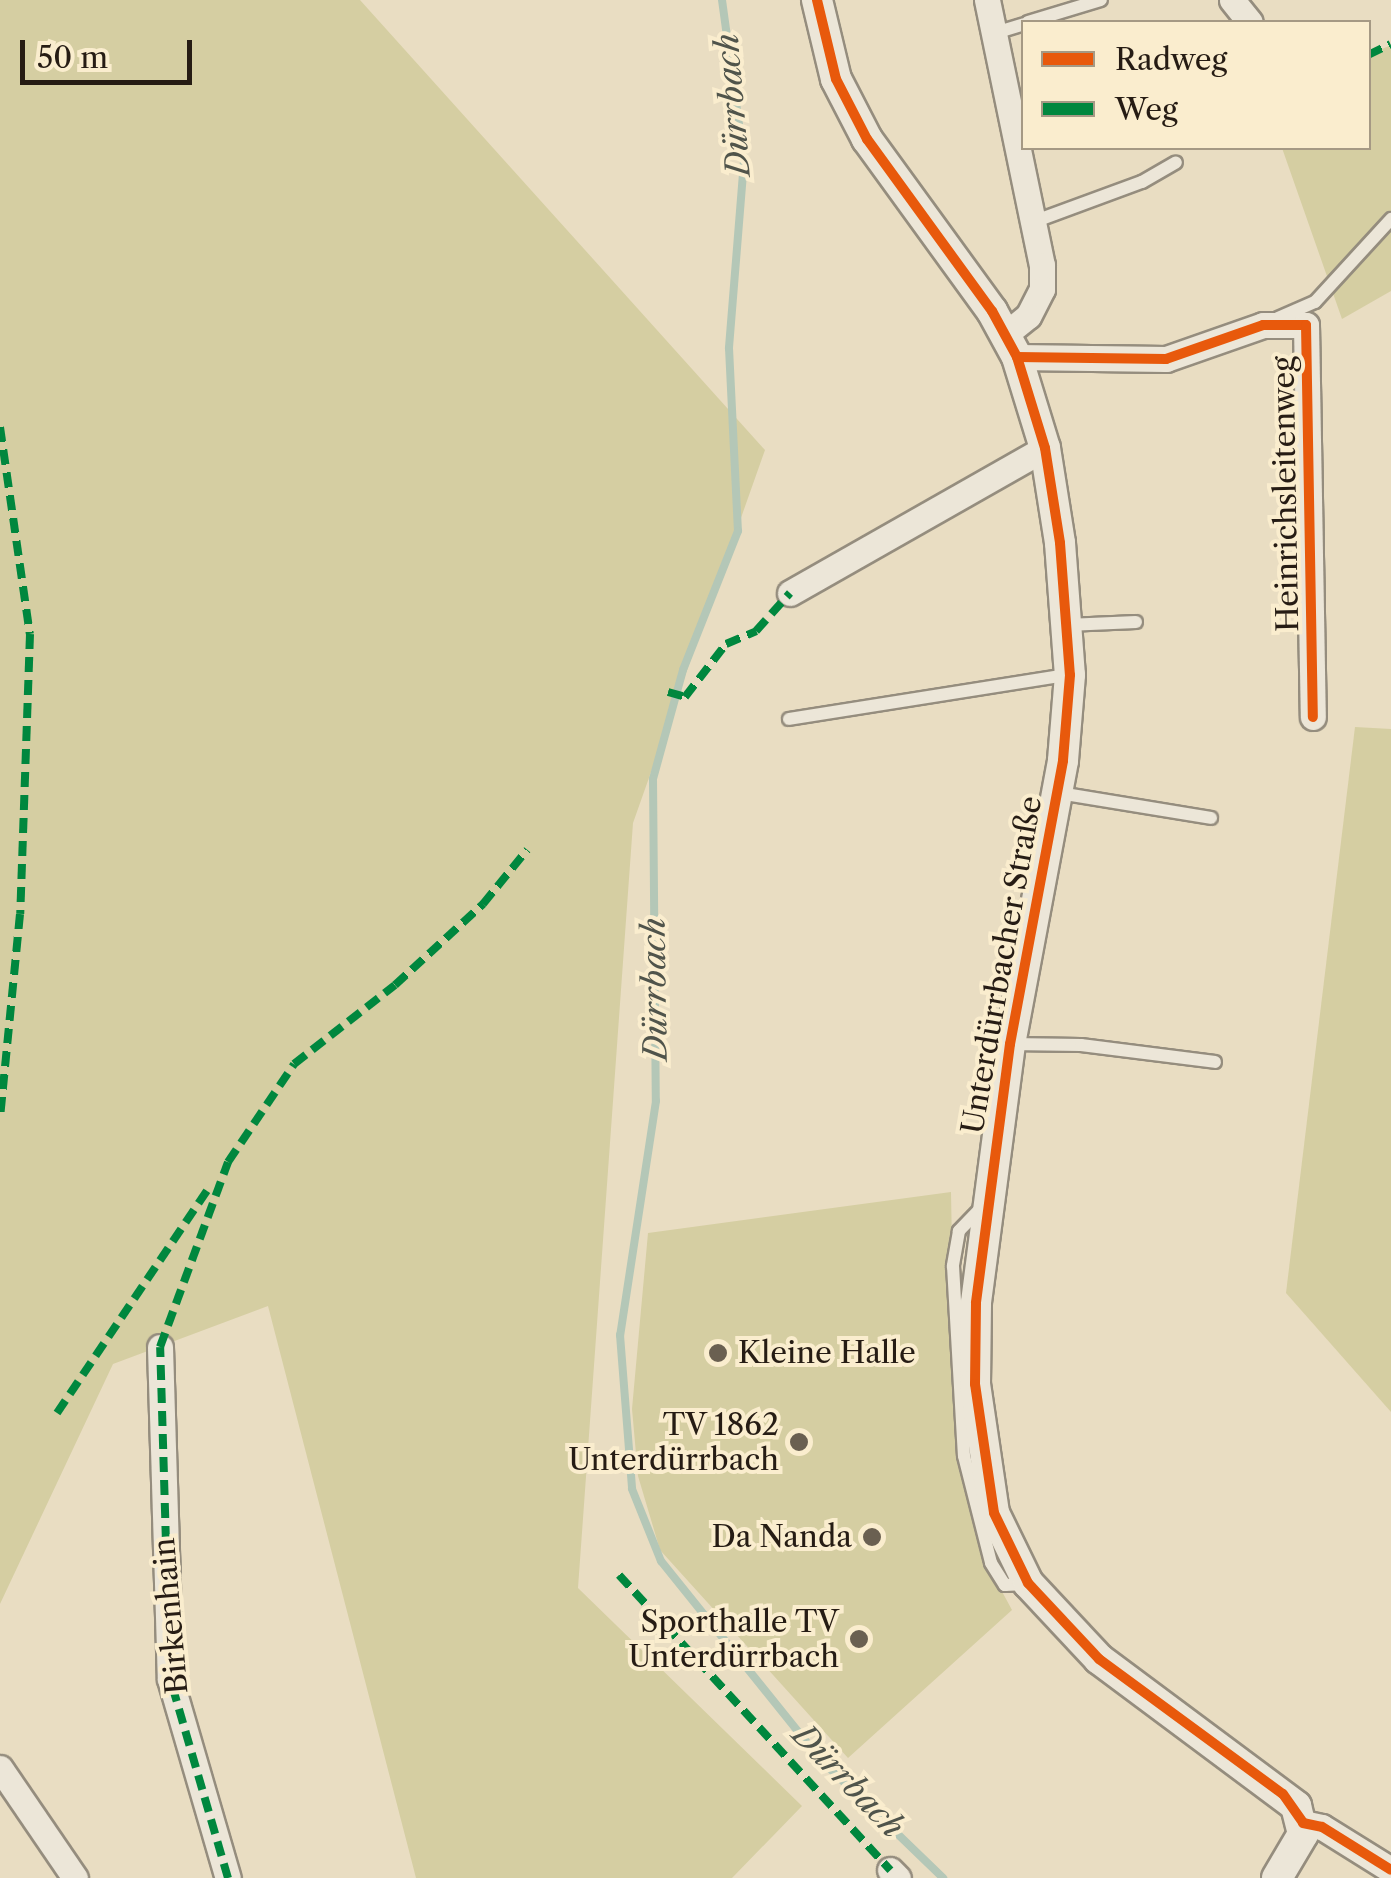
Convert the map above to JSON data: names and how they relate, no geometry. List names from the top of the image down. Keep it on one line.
{"streets":{"street":["Heinrichsleitenweg","Unterdürrbacher Straße","Birkenhain"]},"crossings":[["Heinrichsleitenweg","Unterdürrbacher Straße"]],"water":["Dürrbach"],"places":["Kleine Halle","TV 1862 Unterdürrbach","Da Nanda","Sporthalle TV Unterdürrbach"],"legend":["Radweg","Weg"],"scale_bar":"50 m"}
